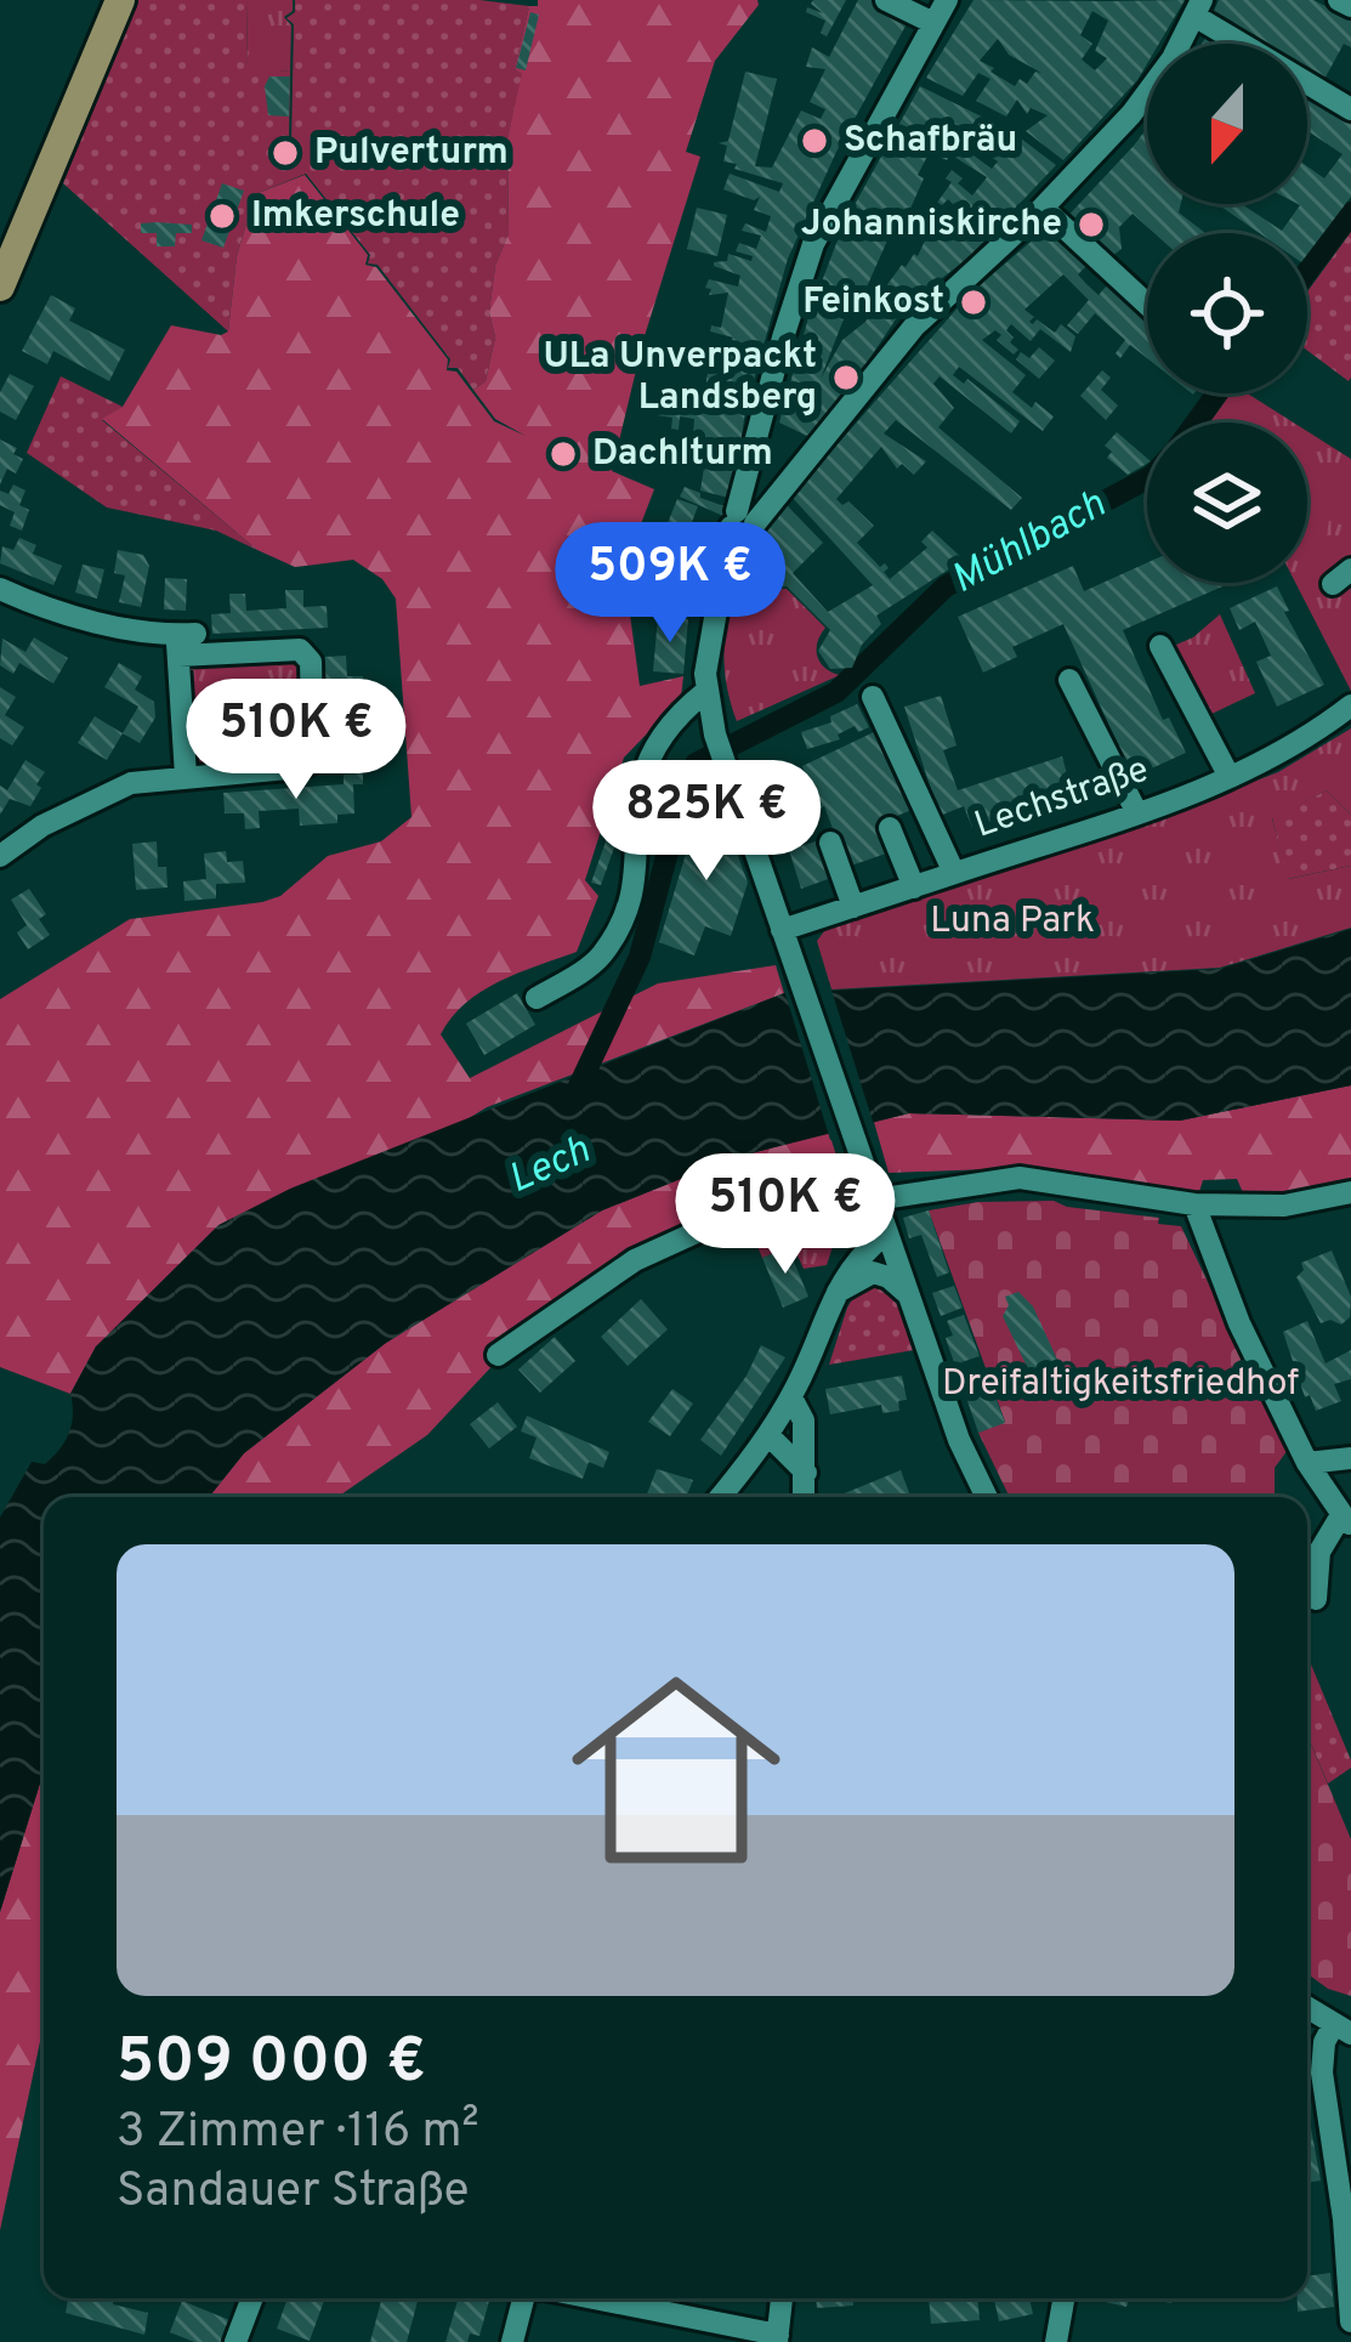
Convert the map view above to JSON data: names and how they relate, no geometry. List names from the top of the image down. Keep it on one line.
{"streets":{"street":["Lechstraße"]},"water":["Mühlbach","Lech"],"parks":["Luna Park","Dreifaltigkeitsfriedhof"],"places":["Schafbräu","Pulverturm","Imkerschule","Johanniskirche","Feinkost","ULa Unverpackt Landsberg","Dachlturm"],"north":"bottom","page":{"price":["509K €","510K €","825K €","510K €"],"list":[{"name":"509 000 €","note":"3 Zimmer · 116 m² · Sandauer Straße"}]}}
